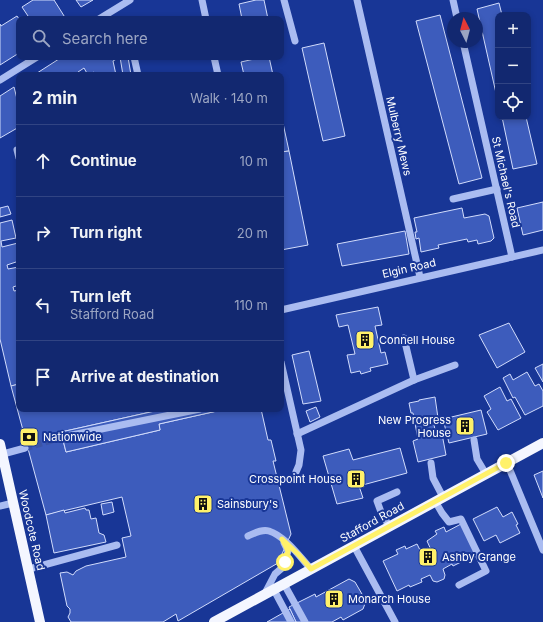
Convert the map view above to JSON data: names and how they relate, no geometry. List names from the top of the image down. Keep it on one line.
{"streets":{"main road":["Stafford Road","Woodcote Road"],"street":["Mulberry Mews","St Michael's Road","Elgin Road"]},"crossings":[["Mulberry Mews","Elgin Road"],["St Michael's Road","Elgin Road"]],"places":{"building":["Connell House","New Progress House","Crosspoint House","Sainsbury's","Ashby Grange","Monarch House"],"bank":["Nationwide"]},"north":"top","page":{"map_buttons":["+","−"],"search":"Search here","heading":["2 min","Walk · 140 m"],"list":[["Continue","10 m"],["Turn right","20 m"],["Turn left","Stafford Road","110 m"],"Arrive at destination"]}}
